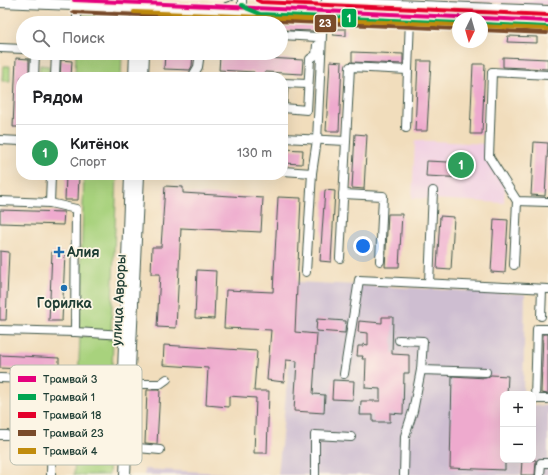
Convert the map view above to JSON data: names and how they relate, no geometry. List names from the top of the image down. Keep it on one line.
{"streets":{"main road":["улица Авроры"]},"places":{"health":["Алия"],"other":["Горилка"]},"lines":["tram line 3","tram line 18","tram line 1","tram line 23","tram line 4"],"legend":["Трамвай 3","Трамвай 1","Трамвай 18","Трамвай 23","Трамвай 4"],"north":"bottom","page":{"search":"Поиск","heading":"Рядом","list":[{"mark":"1","name":"Китёнок","note":"Спорт","value":"130 m"}],"pins":"1","map_buttons":["+","−"]}}
